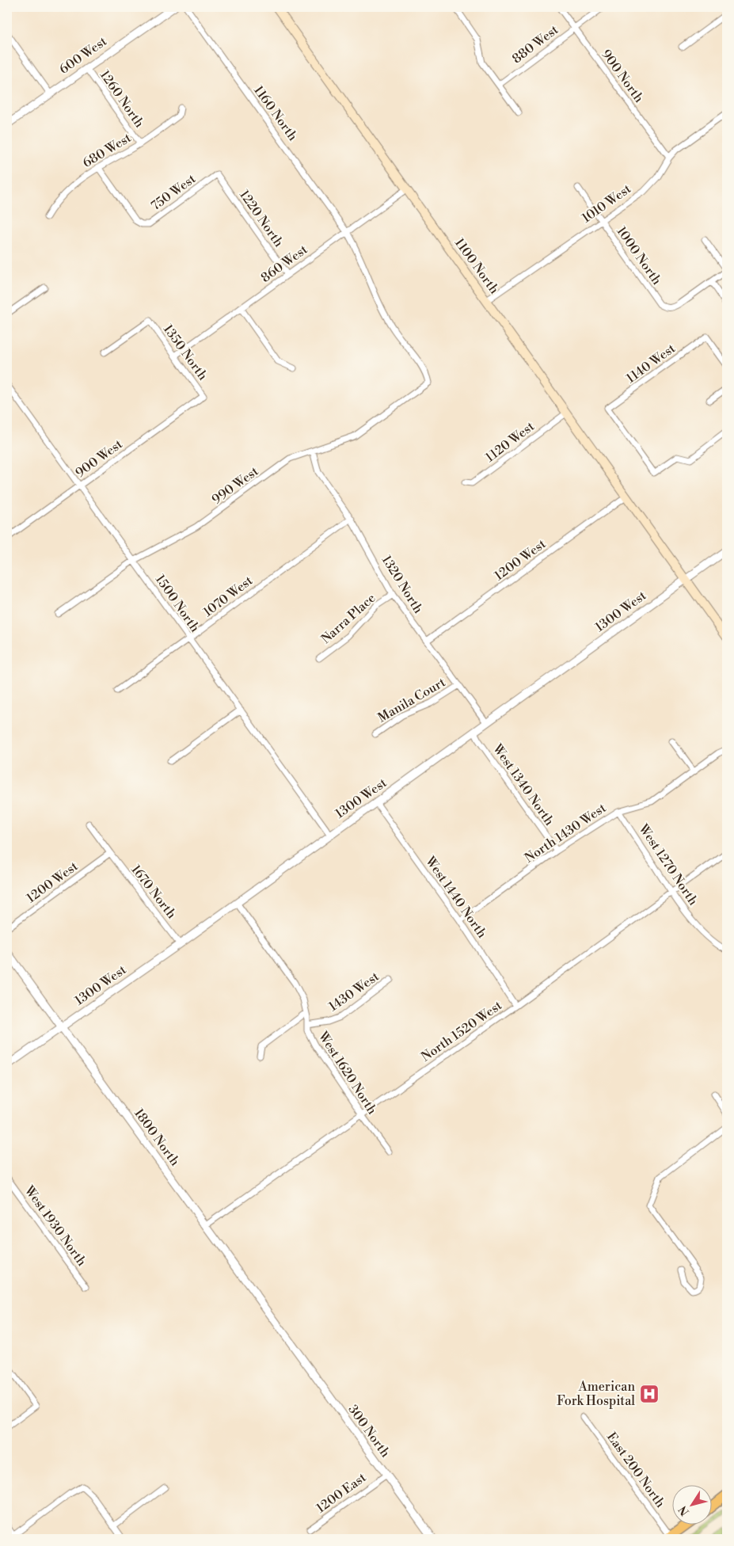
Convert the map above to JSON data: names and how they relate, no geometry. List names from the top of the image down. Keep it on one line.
{"streets":{"main road":["1100 North"],"street":["880 West","600 West","900 North","1260 North","1160 North","680 West","750 West","1010 West","1220 North","1000 North","860 West","1350 North","1140 West","1120 West","900 West","990 West","1200 West","1320 North","1070 West","1500 North","1300 West","Narra Place","Manila Court","West 1340 North","North 1430 West","West 1270 North","1670 North","West 1440 North","1430 West","North 1520 West","West 1620 North","1800 North","West 1930 North","300 North","East 200 North","1200 East"]},"crossings":[["880 West","900 North"],["600 West","1260 North"],["900 North","1010 West"],["1260 North","680 West"],["1160 North","860 West"],["1160 North","990 West"],["680 West","750 West"],["750 West","1220 North"],["1010 West","1000 North"],["1010 West","1100 North"],["1220 North","860 West"],["860 West","1100 North"],["860 West","1350 North"],["1100 North","1120 West"],["1100 North","1200 West"],["1100 North","1300 West"],["1350 North","900 West"],["900 West","1500 North"],["990 West","1320 North"],["990 West","1500 North"],["1200 West","1320 North"],["1200 West","1670 North"],["1320 North","1070 West"],["1320 North","1300 West"],["1320 North","Narra Place"],["1320 North","Manila Court"],["1070 West","1500 North"],["1500 North","1300 West"],["1300 West","West 1340 North"],["1300 West","1670 North"],["1300 West","West 1440 North"],["1300 West","West 1620 North"],["1300 West","1800 North"],["West 1340 North","North 1430 West"],["North 1430 West","West 1270 North"],["North 1430 West","West 1440 North"],["West 1270 North","North 1520 West"],["West 1440 North","North 1520 West"],["1430 West","West 1620 North"],["North 1520 West","West 1620 North"],["North 1520 West","1800 North"],["1800 North","300 North"],["300 North","1200 East"]],"places":{"hospital":["American Fork Hospital"]},"north":"bottom left"}
